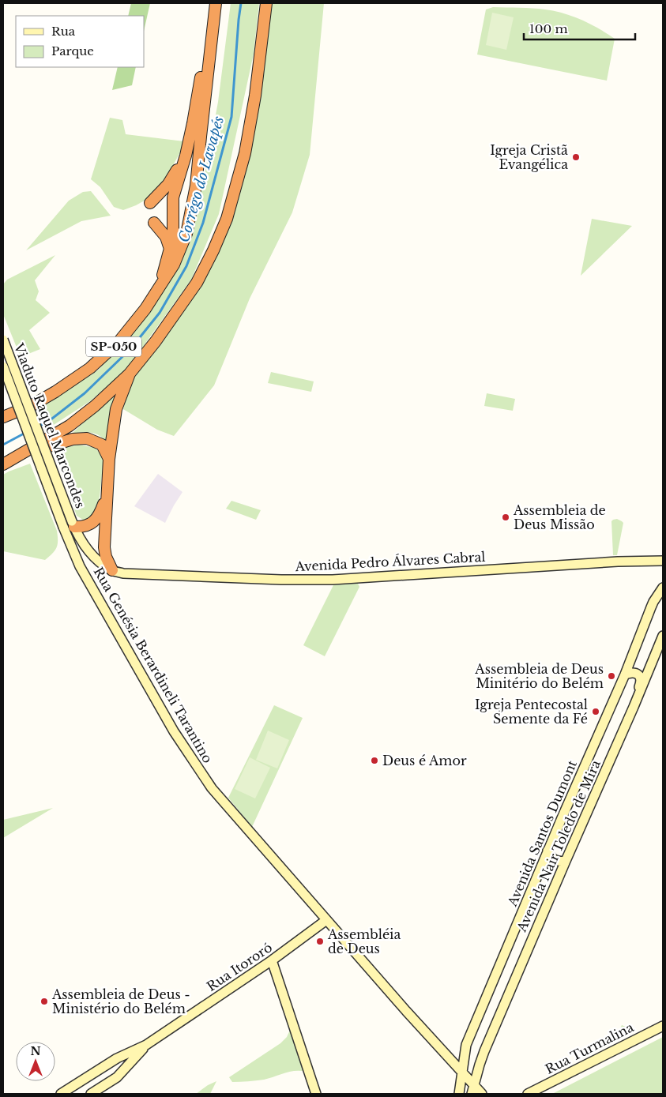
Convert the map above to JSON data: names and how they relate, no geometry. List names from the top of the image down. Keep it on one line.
{"streets":{"highway":["SP-050"],"main road":["Viaduto Raquel Marcondes","Avenida Pedro Álvares Cabral","Rua Genésia Berardineli Tarantino","Avenida Santos Dumont","Avenida Nair Toledo de Mira","Rua Itororó","Rua Turmalina"]},"crossings":[["Viaduto Raquel Marcondes","Avenida Pedro Álvares Cabral"],["Viaduto Raquel Marcondes","Rua Genésia Berardineli Tarantino"],["Avenida Pedro Álvares Cabral","Rua Genésia Berardineli Tarantino"],["Rua Genésia Berardineli Tarantino","Avenida Santos Dumont"],["Rua Genésia Berardineli Tarantino","Avenida Nair Toledo de Mira"],["Rua Genésia Berardineli Tarantino","Rua Itororó"]],"water":["Corrégo do Lavapés"],"places":["Igreja Cristã Evangélica","Assembleia de Deus Missão","Assembleia de Deus Minitério do Belém","Igreja Pentecostal Semente da Fé","Deus é Amor","Assembléia de Deus","Assembleia de Deus - Ministério do Belém"],"legend":["Rua","Parque"],"scale_bar":"100 m","north":"top"}
